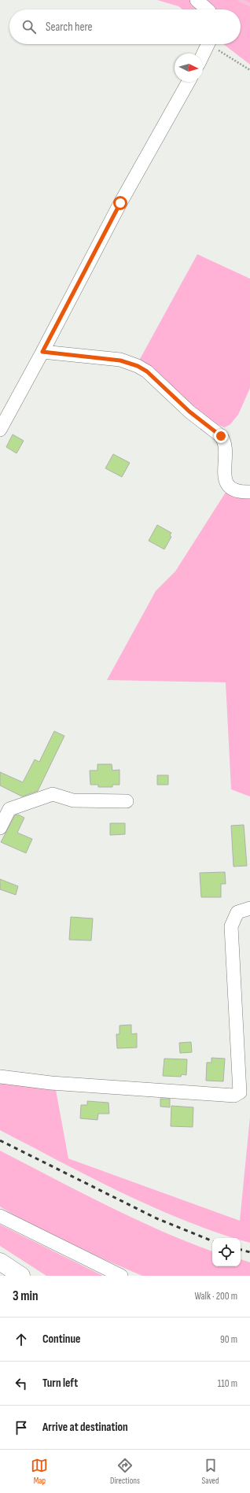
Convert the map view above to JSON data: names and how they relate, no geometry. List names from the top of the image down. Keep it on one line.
{"north":"right","page":{"search":"Search here","heading":["3 min","Walk · 200 m"],"list":[["Continue","90 m"],["Turn left","110 m"],"Arrive at destination"],"nav":["Map","Directions","Saved"]}}
